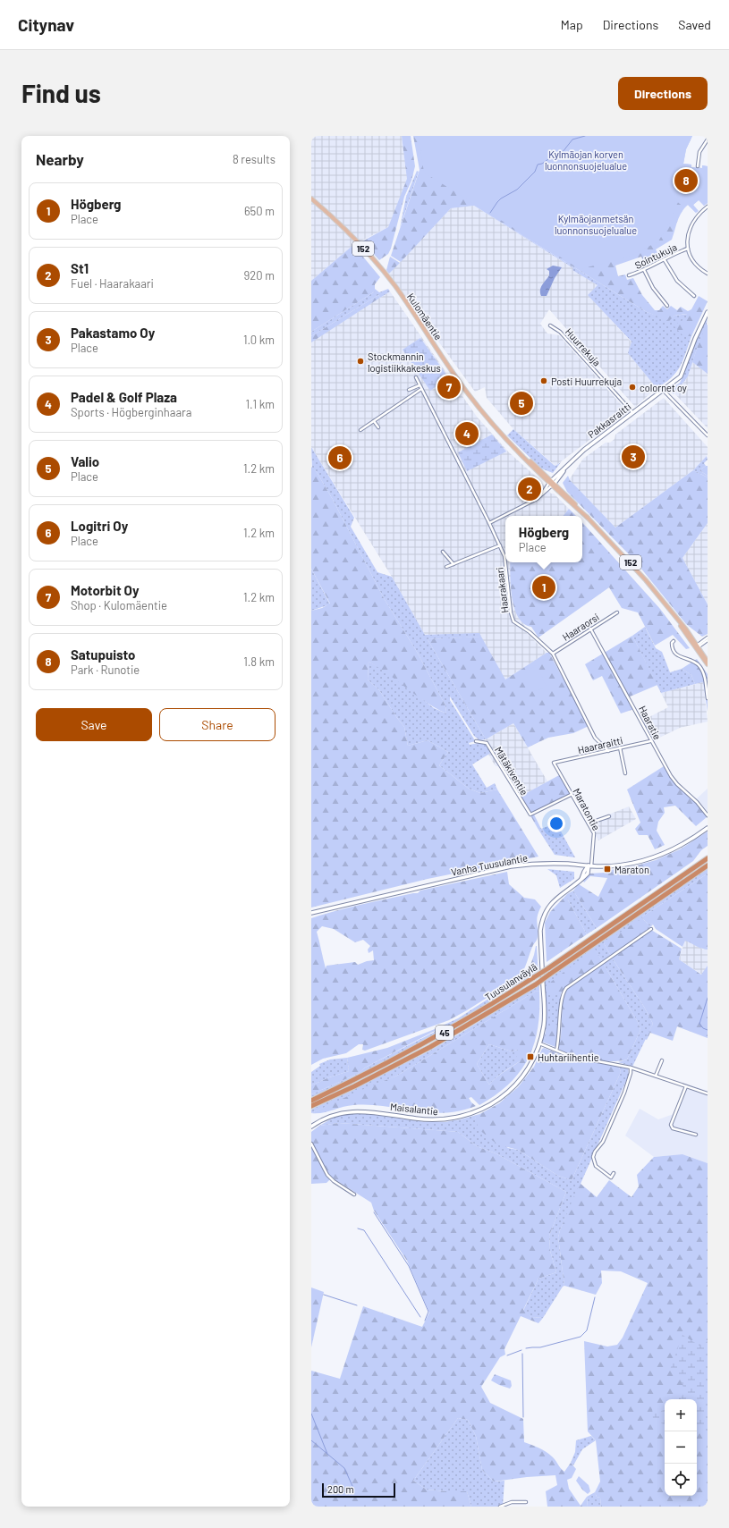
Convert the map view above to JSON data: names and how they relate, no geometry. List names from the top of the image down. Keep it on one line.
{"streets":{"highway":["Tuusulanväylä","45"],"main road":["152","Kulomäentie","Pakkasraitti","Vanha Tuusulantie","Maisalantie"],"street":["Sointukuja","Huurrekuja","Haarakaari","Haaraorsi","Haaratie","Haararaitti","Mätäkiventie","Maratontie"]},"crossings":[["Kulomäentie","Pakkasraitti"],["Huurrekuja","Pakkasraitti"],["Haarakaari","Haaraorsi"],["Haarakaari","Haararaitti"],["Haaraorsi","Haaratie"],["Haaratie","Haararaitti"],["Haararaitti","Maratontie"],["Mätäkiventie","Maratontie"],["Maratontie","Vanha Tuusulantie"],["Maratontie","Maisalantie"],["Vanha Tuusulantie","Maisalantie"]],"parks":["Kylmäojan korven luonnonsuojelualue","Kylmäojanmetsän luonnonsuojelualue"],"places":{"other":["Stockmannin logistiikkakeskus","Posti Huurrekuja","colornet oy"],"transit":["Maraton","Huhtariihentie"]},"scale_bar":"200 m","page":{"header":"Citynav","nav":["Map","Directions","Saved"],"buttons":["Directions",["Save","Share"]],"title":"Find us","heading":["Nearby","8 results"],"pins":["8","7","5","4","3","6","2","1"],"list":[{"mark":"1","name":"Högberg","note":"Place","value":"650 m"},{"mark":"2","name":"St1","note":"Fuel · Haarakaari","value":"920 m"},{"mark":"3","name":"Pakastamo Oy","note":"Place","value":"1.0 km"},{"mark":"4","name":"Padel & Golf Plaza","note":"Sports · Högberginhaara","value":"1.1 km"},{"mark":"5","name":"Valio","note":"Place","value":"1.2 km"},{"mark":"6","name":"Logitri Oy","note":"Place","value":"1.2 km"},{"mark":"7","name":"Motorbit Oy","note":"Shop · Kulomäentie","value":"1.2 km"},{"mark":"8","name":"Satupuisto","note":"Park · Runotie","value":"1.8 km"}],"popup":["Högberg","Place"],"map_buttons":["+","−"],"scale":"200 m"}}
